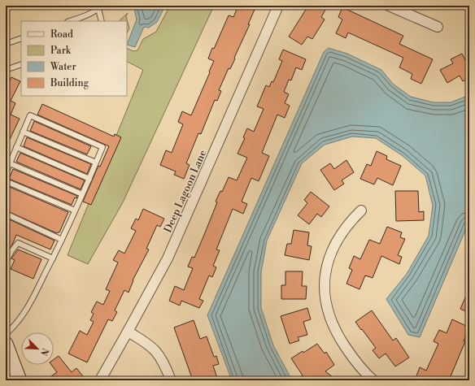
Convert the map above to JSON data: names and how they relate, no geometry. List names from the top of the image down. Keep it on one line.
{"streets":{"street":["Deep Lagoon Lane"]},"legend":["Road","Park","Water","Building"],"north":"bottom right"}
